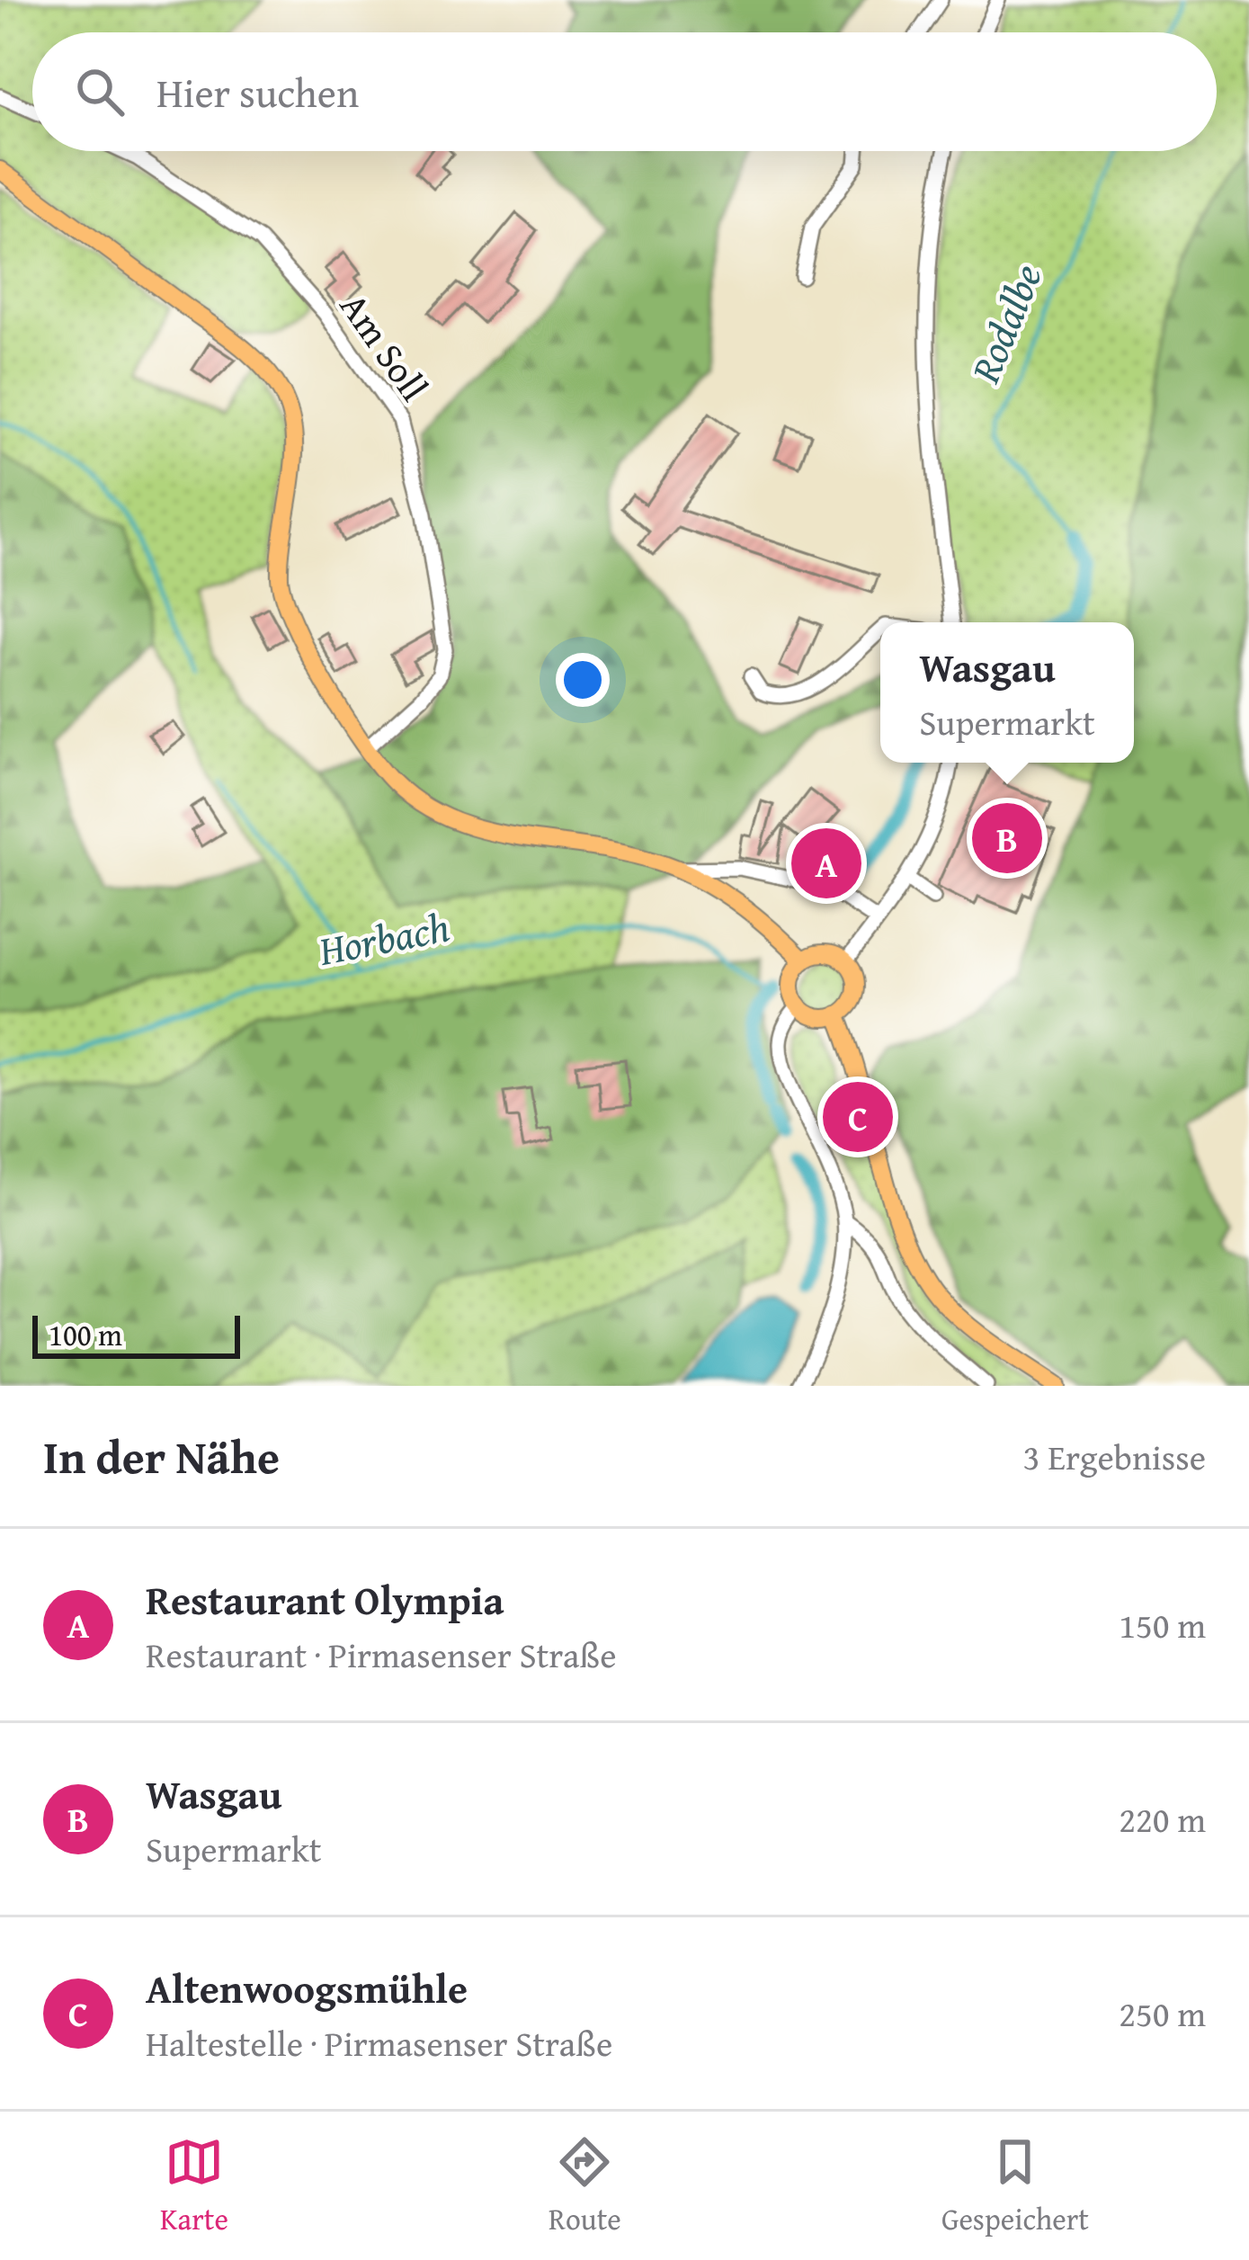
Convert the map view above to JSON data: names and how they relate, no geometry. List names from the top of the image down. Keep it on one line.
{"streets":{"street":["Am Soll"]},"water":["Rodalbe","Horbach"],"scale_bar":"100 m","page":{"search":"Hier suchen","popup":["Wasgau","Supermarkt"],"pins":["B","A","C"],"scale":"100 m","heading":["In der Nähe","3 Ergebnisse"],"list":[{"mark":"A","name":"Restaurant Olympia","note":"Restaurant · Pirmasenser Straße","value":"150 m"},{"mark":"B","name":"Wasgau","note":"Supermarkt","value":"220 m"},{"mark":"C","name":"Altenwoogsmühle","note":"Haltestelle · Pirmasenser Straße","value":"250 m"}],"nav":["Karte","Route","Gespeichert"]}}
